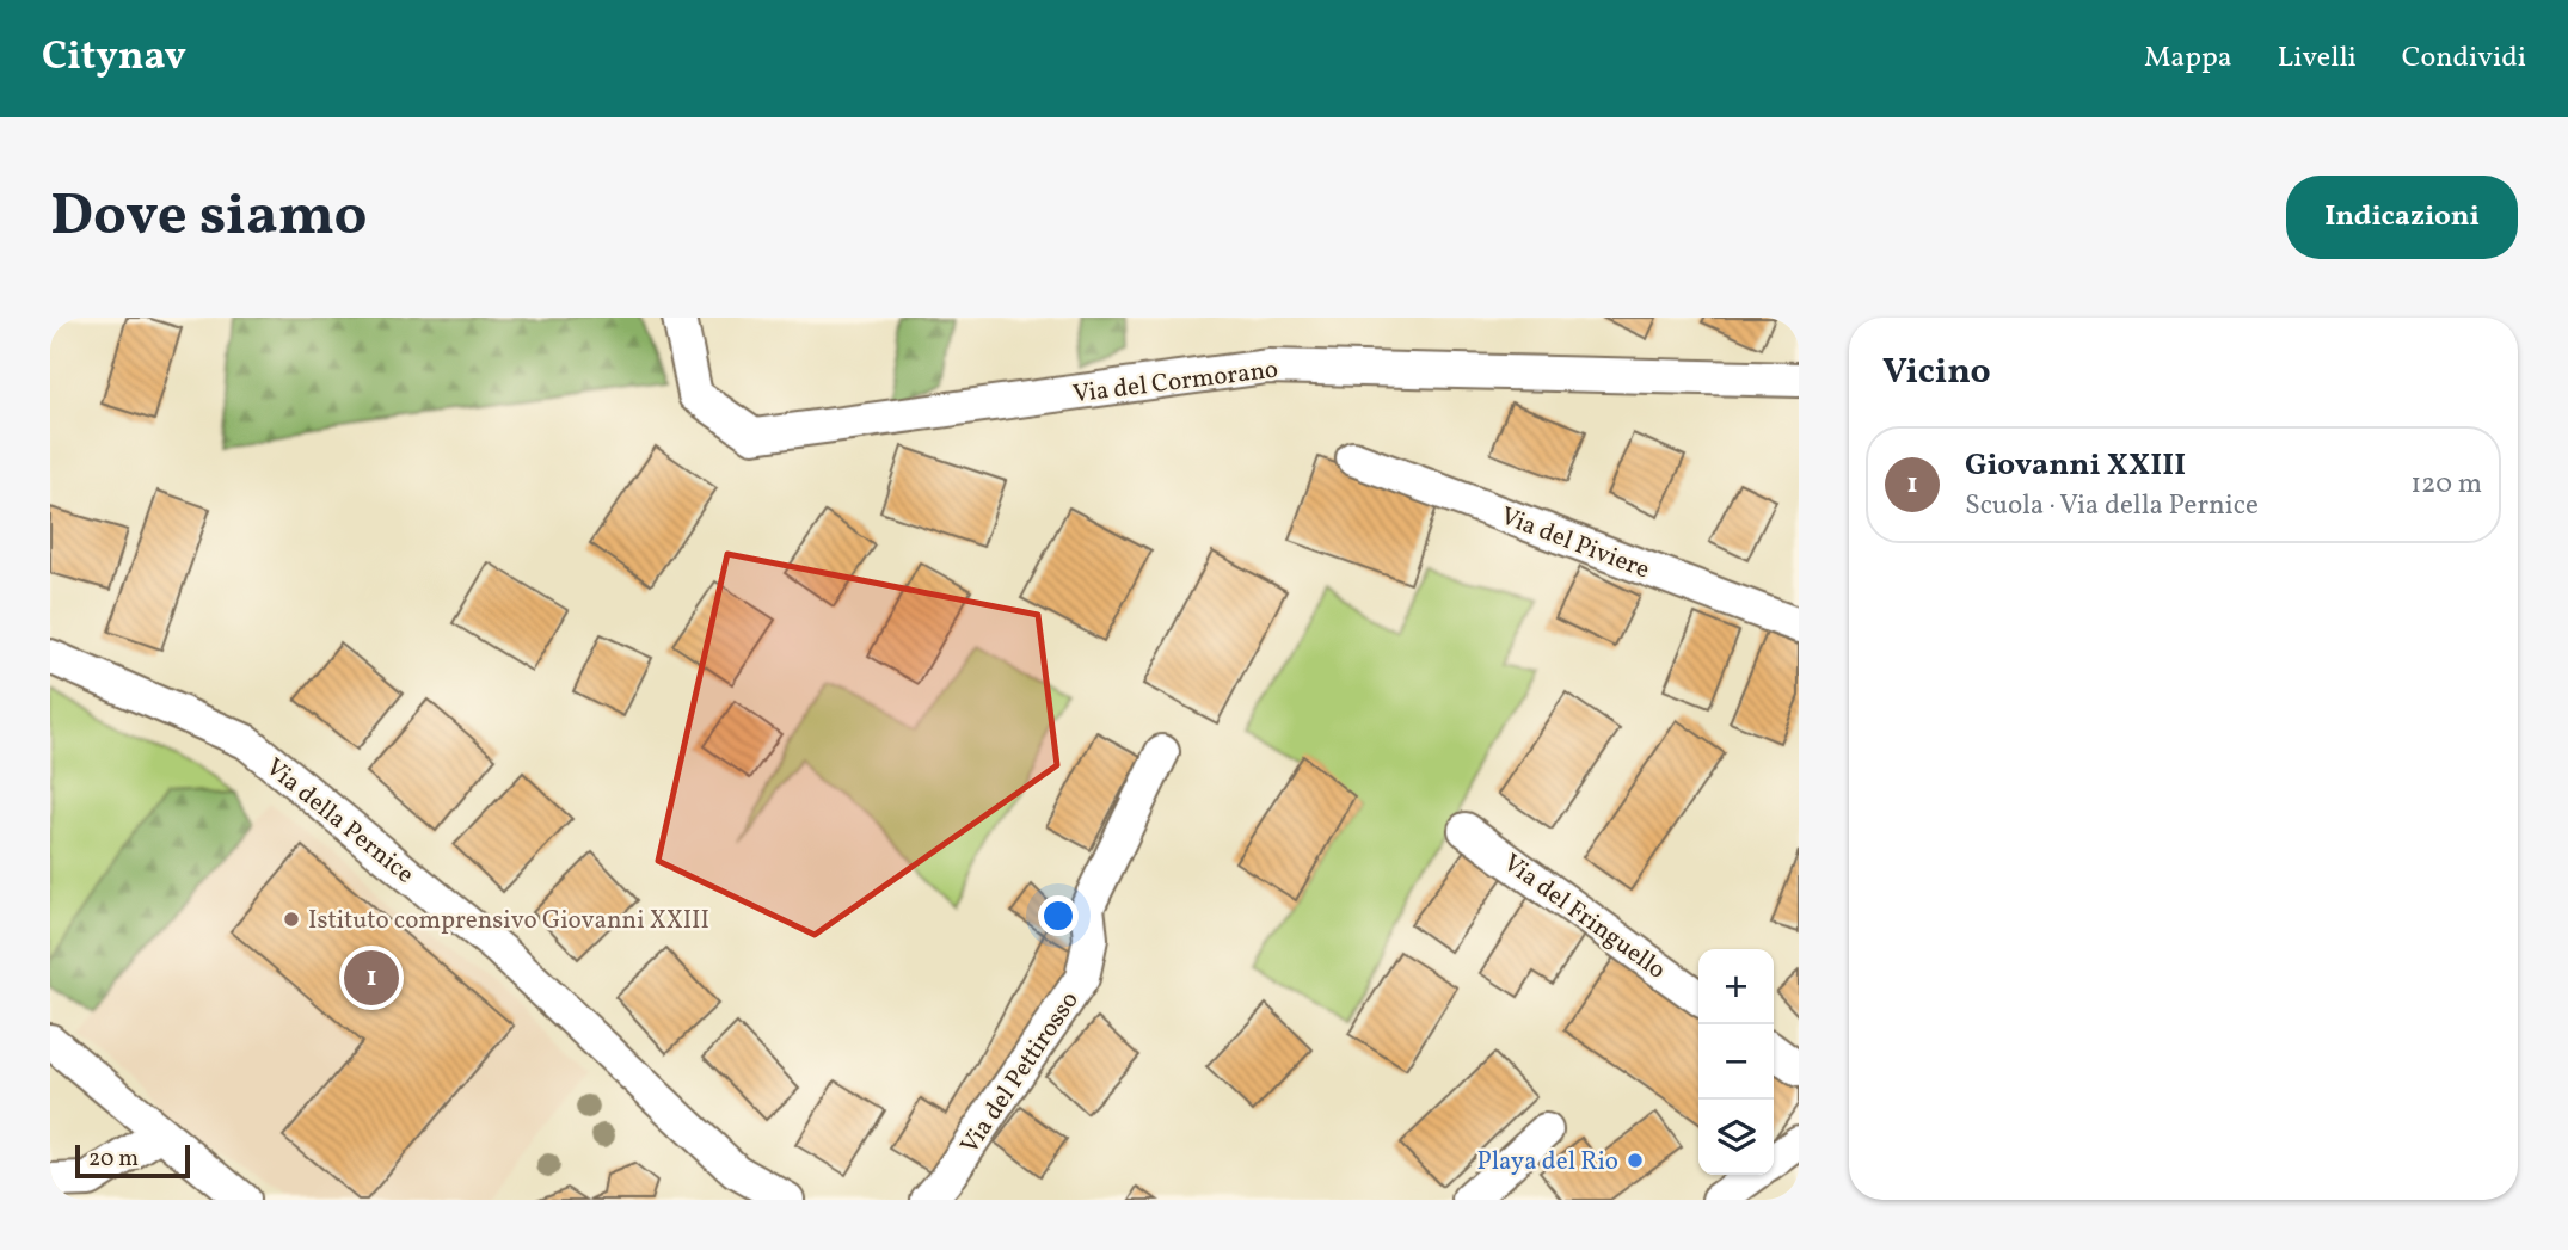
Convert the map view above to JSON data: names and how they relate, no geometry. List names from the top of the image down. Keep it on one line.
{"streets":{"street":["Via del Cormorano","Via del Piviere","Via della Pernice","Via del Fringuello","Via del Pettirosso"]},"places":["Istituto comprensivo Giovanni XXIII","Playa del Rio"],"scale_bar":"20 m","page":{"header":"Citynav","nav":["Mappa","Livelli","Condividi"],"buttons":"Indicazioni","title":"Dove siamo","heading":"Vicino","list":[{"mark":"1","name":"Giovanni XXIII","note":"Scuola · Via della Pernice","value":"120 m"}],"pins":"1","map_buttons":["+","−"],"scale":"20 m"}}
